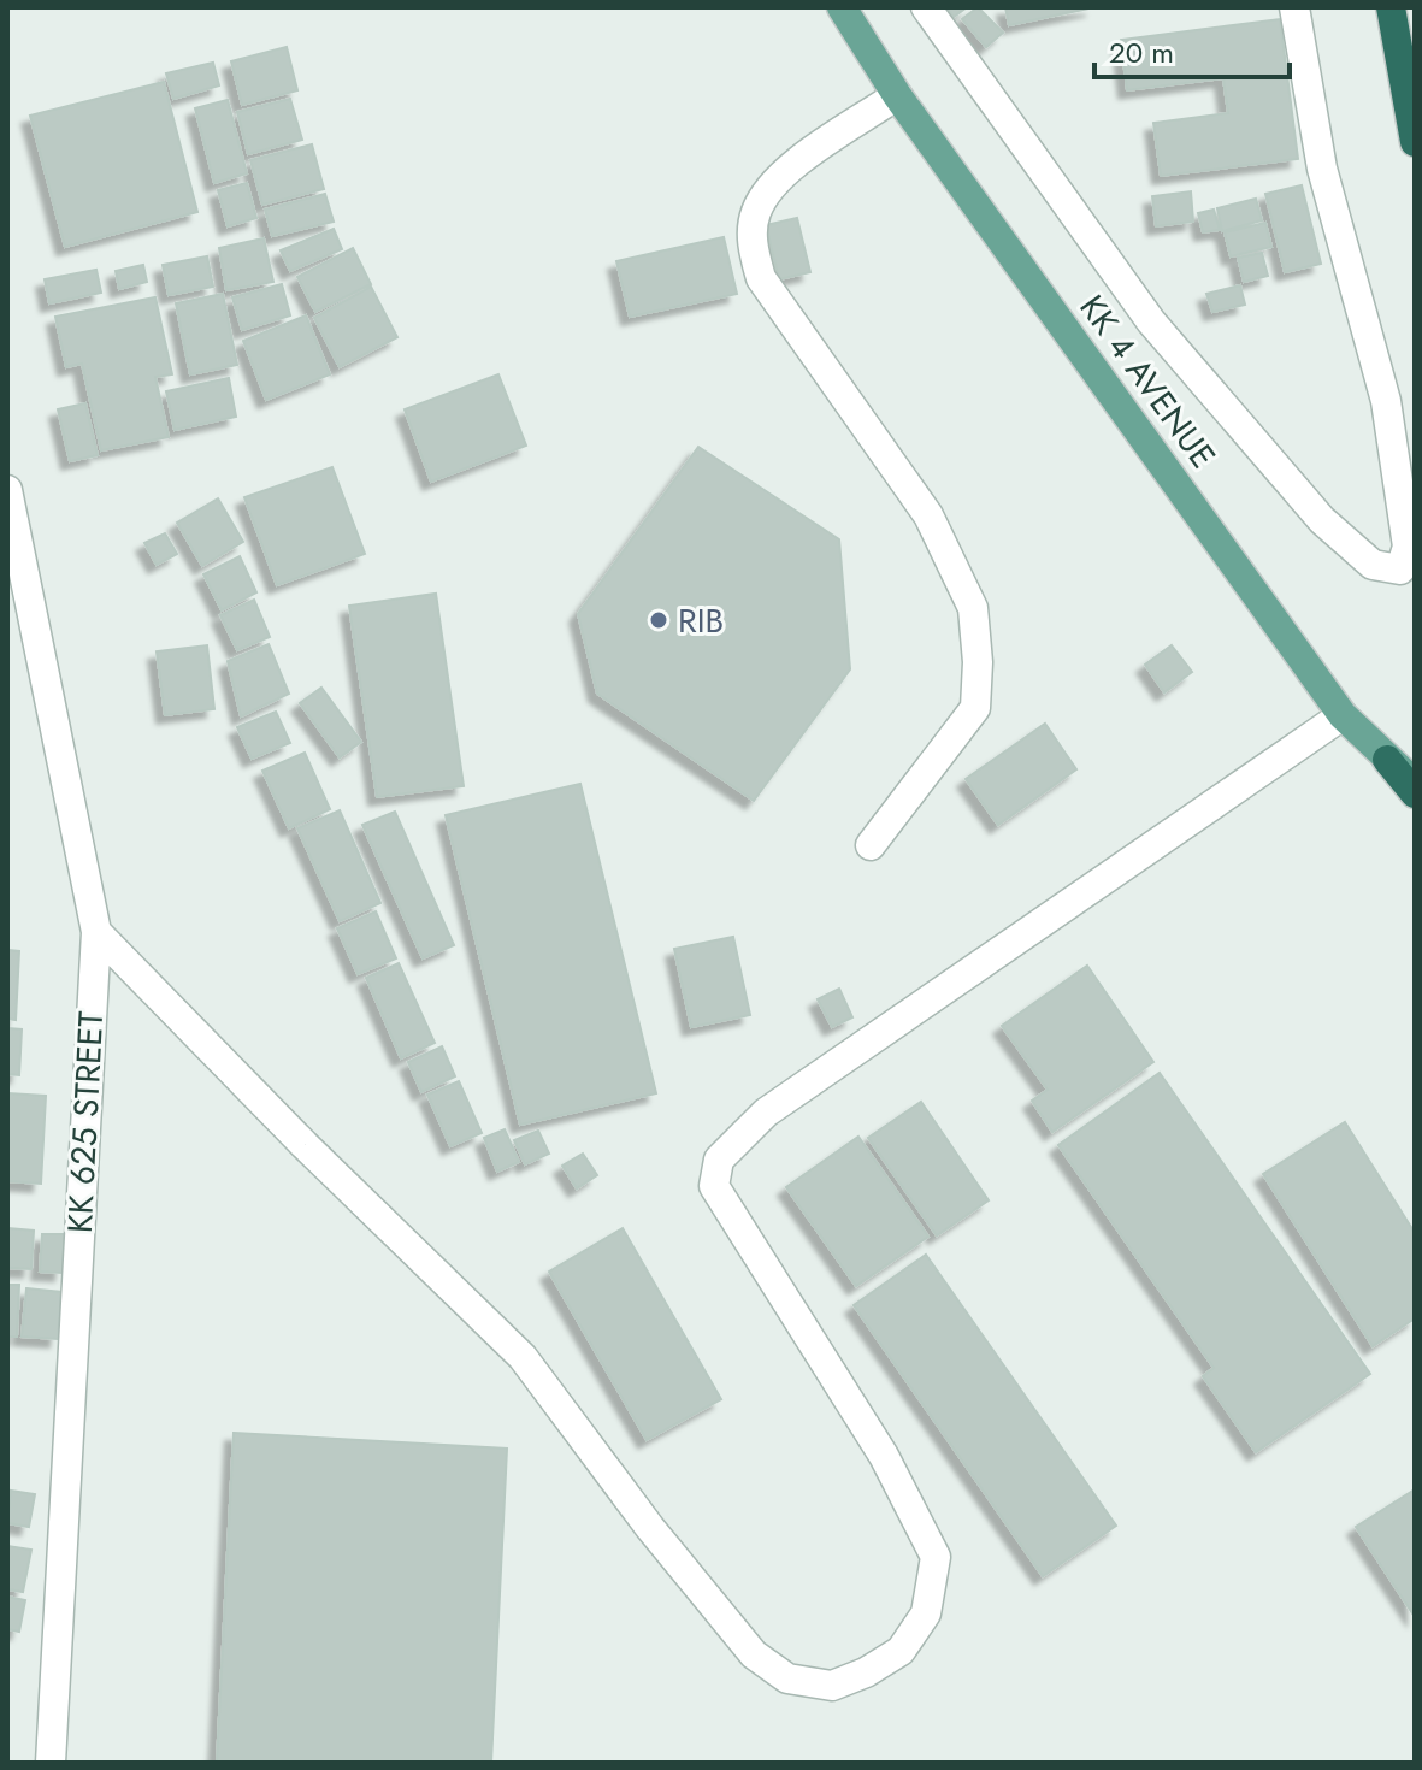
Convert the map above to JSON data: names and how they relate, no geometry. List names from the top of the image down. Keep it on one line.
{"streets":{"main road":["KK 4 AVENUE"],"street":["KK 625 STREET"]},"places":["RIB"],"scale_bar":"20 m"}
